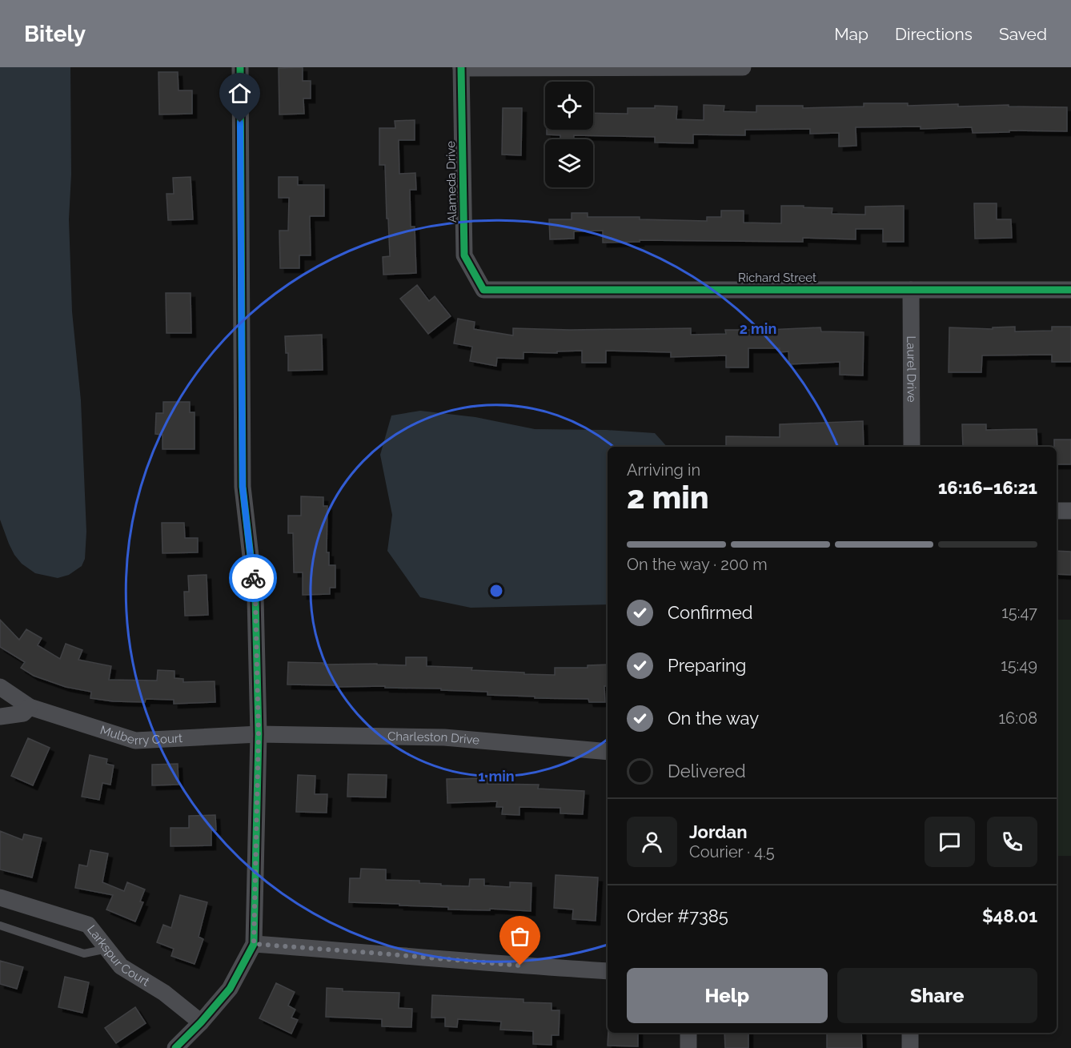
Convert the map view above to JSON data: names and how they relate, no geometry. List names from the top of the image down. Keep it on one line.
{"streets":{"street":["Alameda Drive","Richard Street","Laurel Drive","Mulberry Court","Charleston Drive","Larkspur Court"]},"crossings":[["Alameda Drive","Richard Street"],["Richard Street","Laurel Drive"],["Mulberry Court","Charleston Drive"]],"page":{"header":"Bitely","nav":["Map","Directions","Saved"],"heading":["2 min","Arriving in","16:16–16:21"],"panel":["Jordan","Courier · 4.5","Order #7385","$48.01"],"bar":"On the way · 200 m","list":[["Confirmed","15:47"],["Preparing","15:49"],["On the way","16:08"],"Delivered"],"buttons":["Help","Share"]},"rings":["2 min","1 min"]}
